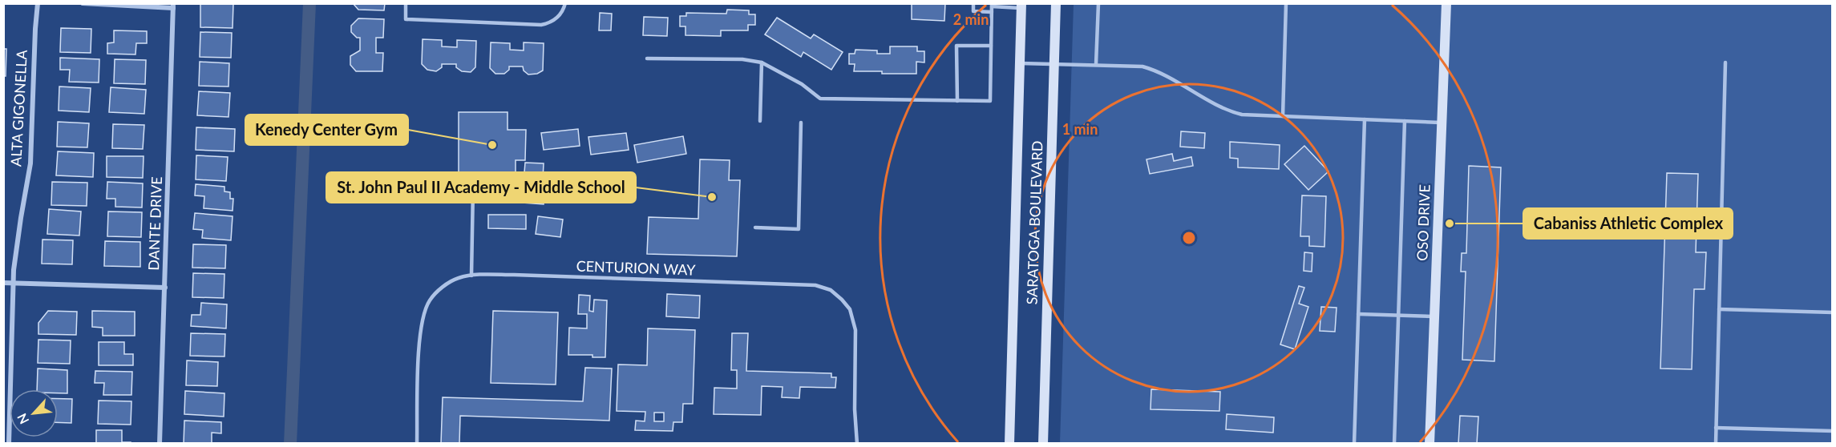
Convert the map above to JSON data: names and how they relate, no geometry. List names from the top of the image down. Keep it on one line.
{"streets":{"main road":["SARATOGA BOULEVARD","OSO DRIVE"],"street":["ALTA GIGONELLA","DANTE DRIVE"],"lane":["CENTURION WAY"]},"places":["Kenedy Center Gym","St. John Paul II Academy - Middle School","Cabaniss Athletic Complex"],"north":"bottom left","rings":["2 min","1 min"]}
